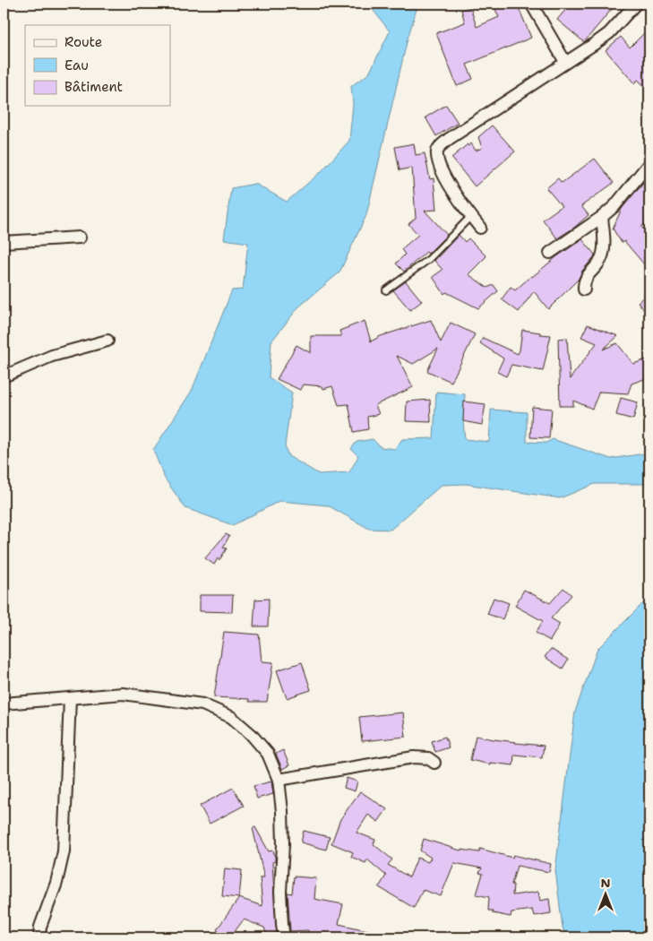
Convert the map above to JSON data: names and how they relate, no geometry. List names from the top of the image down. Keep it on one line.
{"legend":["Route","Eau","Bâtiment"],"north":"top"}
